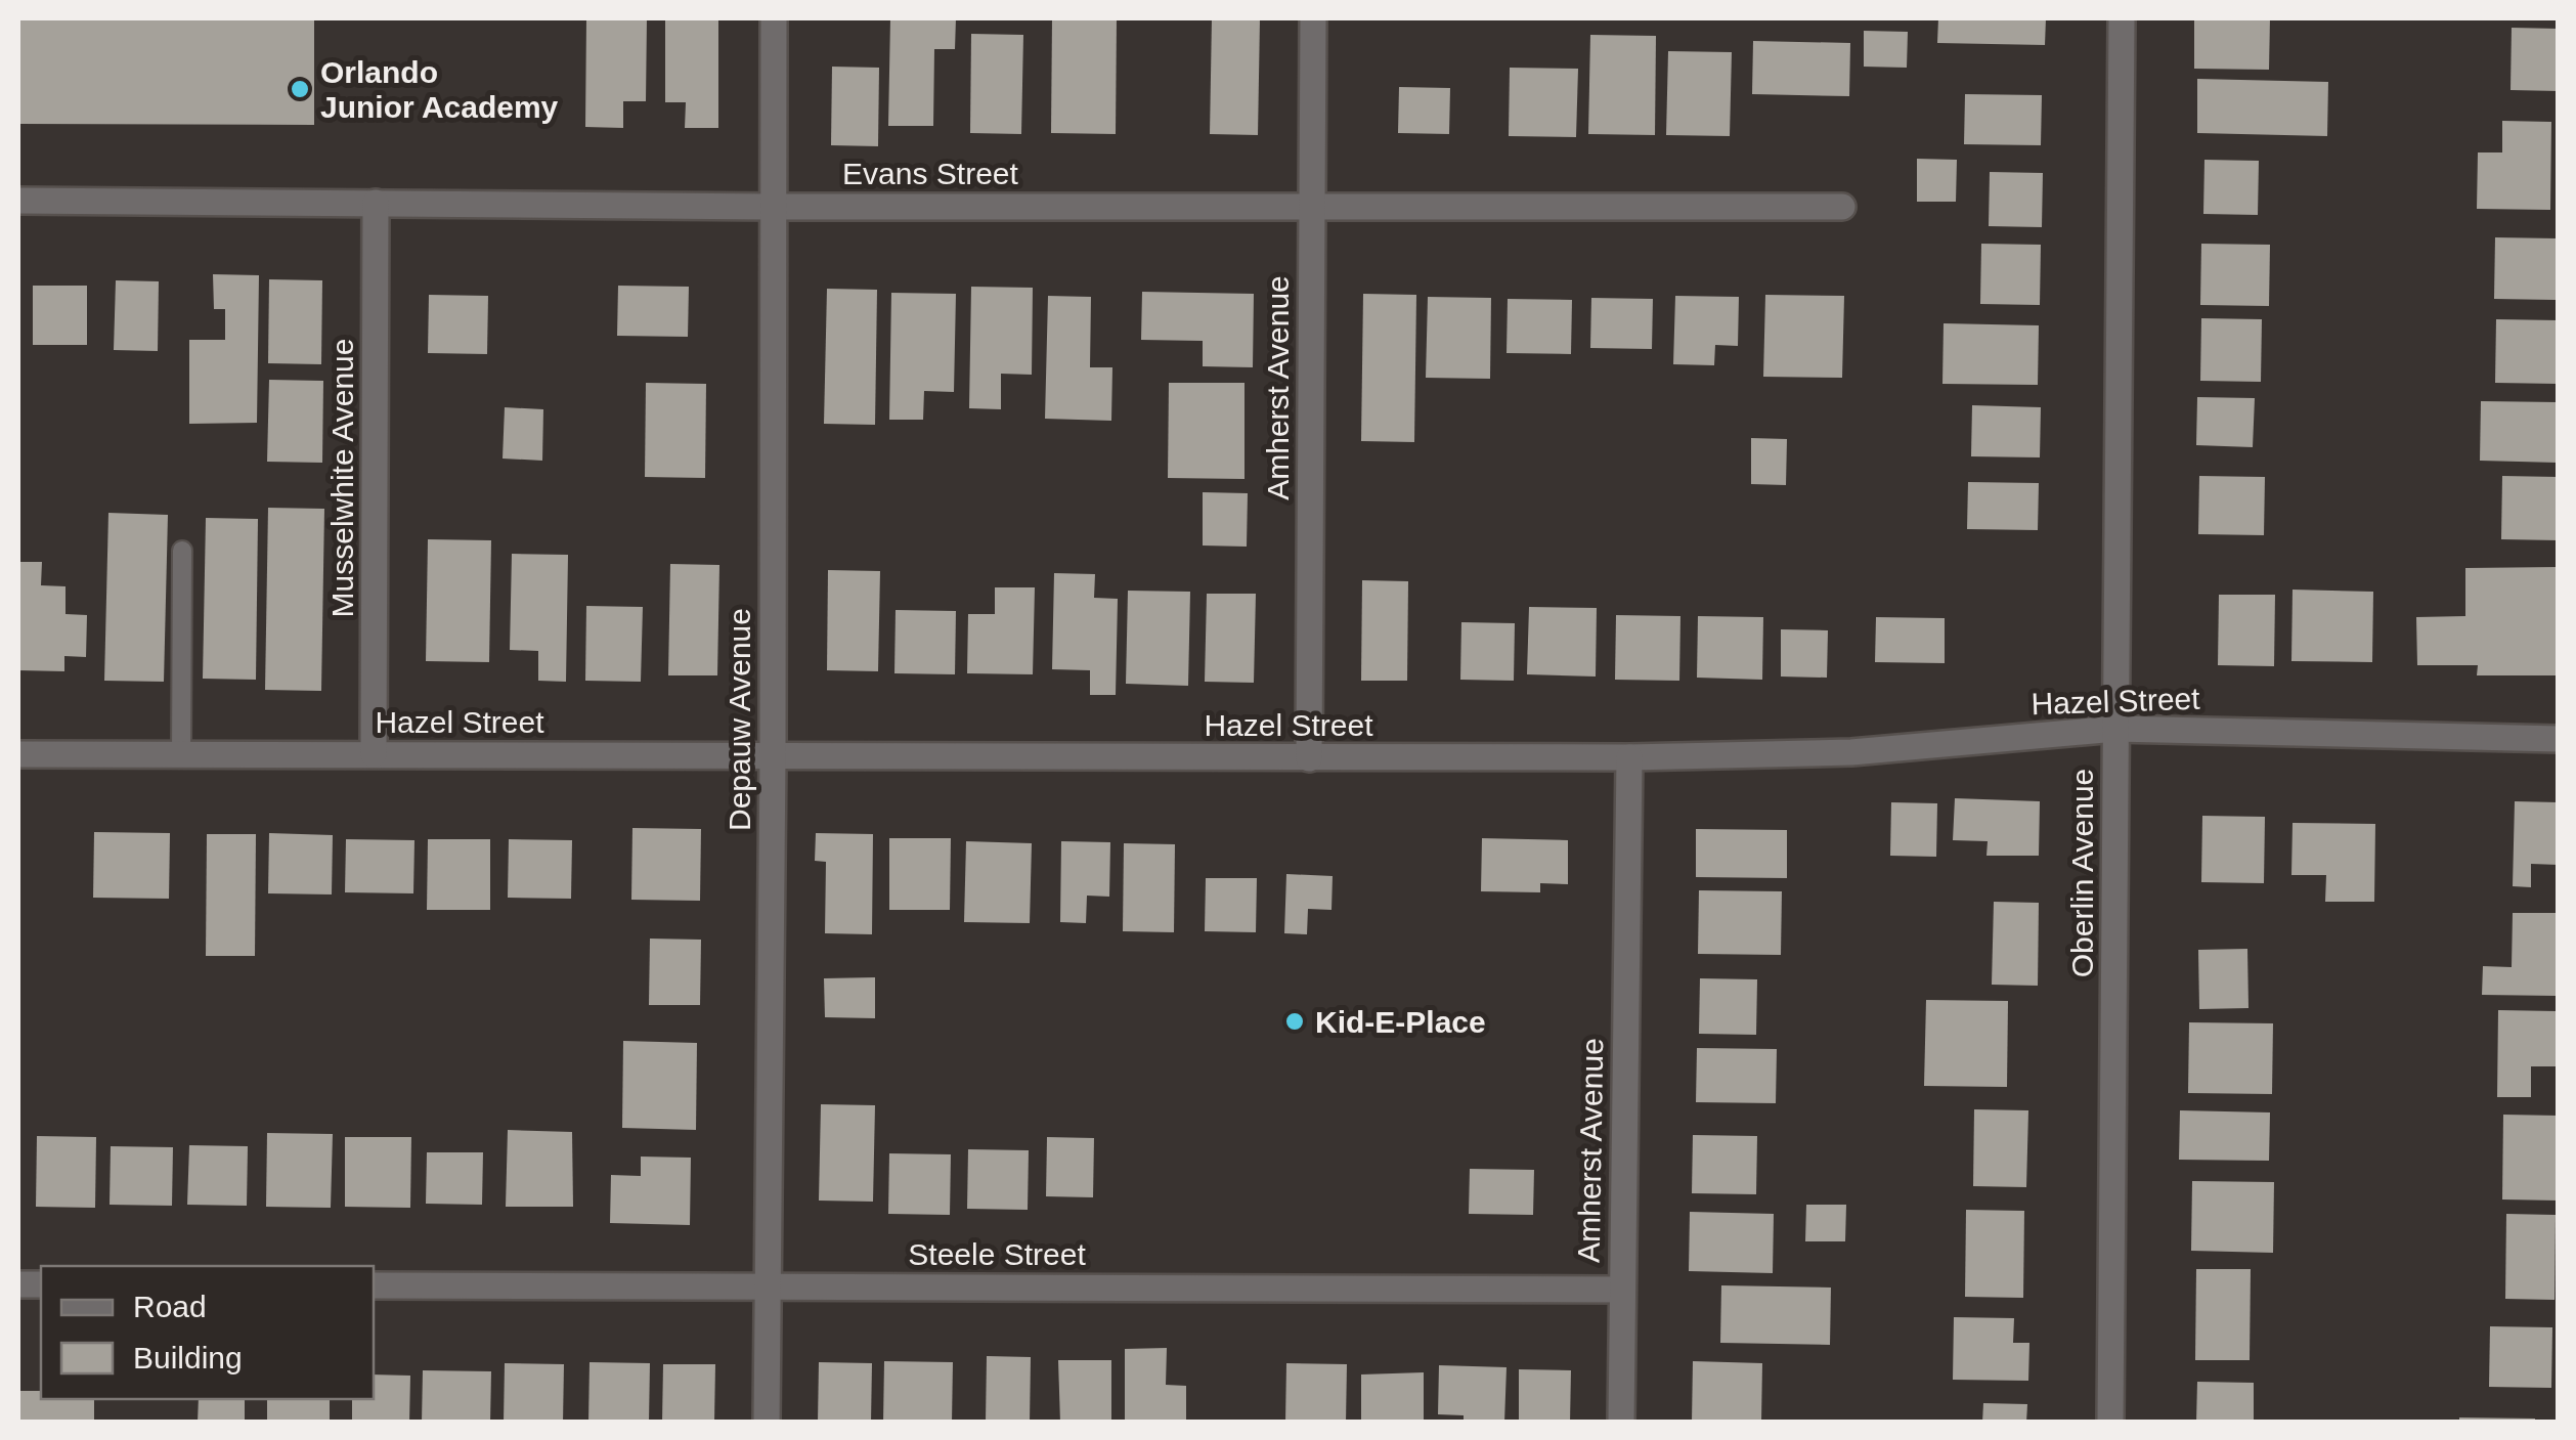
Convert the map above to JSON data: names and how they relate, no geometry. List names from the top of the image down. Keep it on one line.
{"streets":{"street":["Evans Street","Amherst Avenue","Musselwhite Avenue","Hazel Street","Depauw Avenue","Oberlin Avenue","Steele Street"]},"crossings":[["Evans Street","Amherst Avenue"],["Evans Street","Musselwhite Avenue"],["Evans Street","Depauw Avenue"],["Amherst Avenue","Hazel Street"],["Amherst Avenue","Steele Street"],["Musselwhite Avenue","Hazel Street"],["Hazel Street","Depauw Avenue"],["Hazel Street","Oberlin Avenue"],["Depauw Avenue","Steele Street"]],"places":["Orlando Junior Academy","Kid-E-Place"],"legend":["Road","Building"]}
